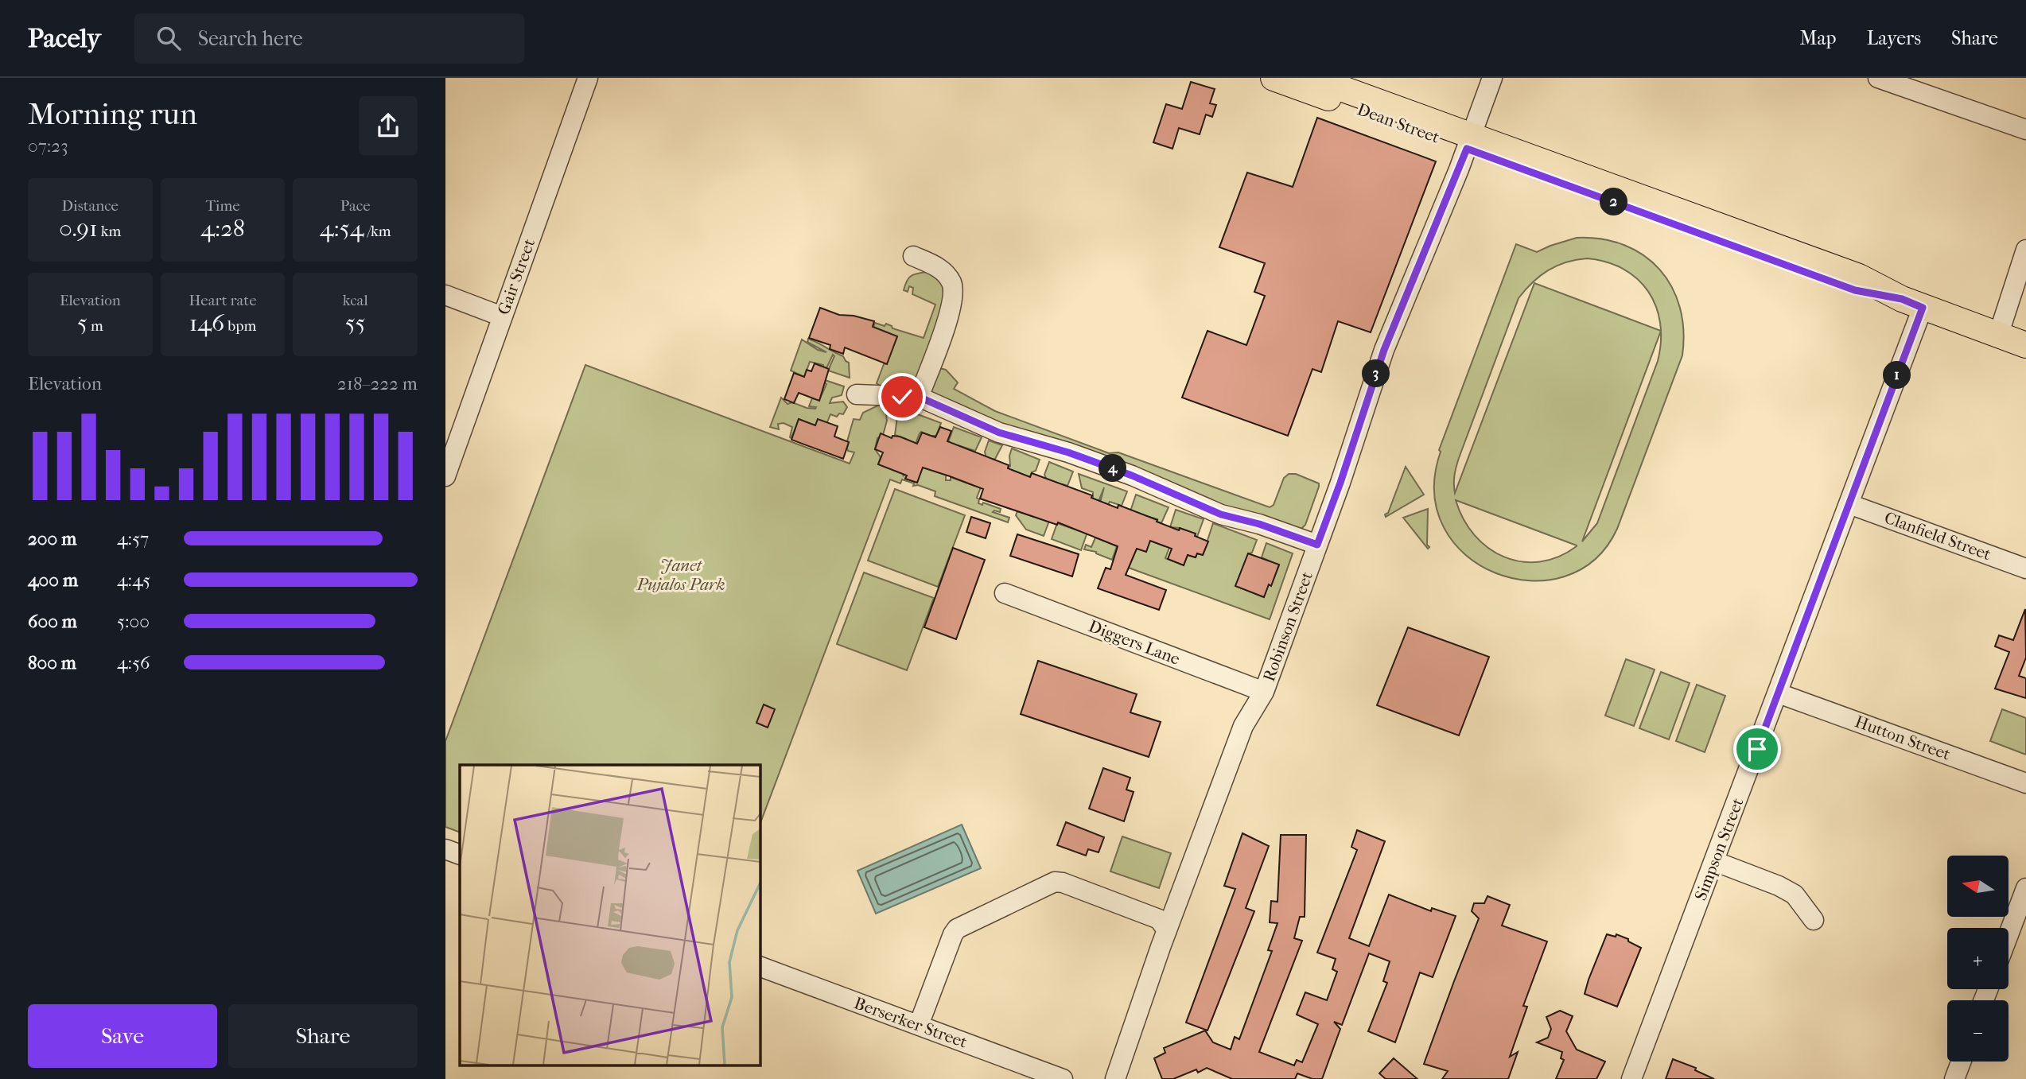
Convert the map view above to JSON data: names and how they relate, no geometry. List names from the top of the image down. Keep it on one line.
{"streets":{"main road":["Dean Street"],"street":["Gair Street","Clanfield Street","Robinson Street","Diggers Lane","Hutton Street","Simpson Street","Berserker Street"]},"crossings":[["Dean Street","Robinson Street"],["Dean Street","Simpson Street"],["Clanfield Street","Simpson Street"],["Robinson Street","Diggers Lane"],["Hutton Street","Simpson Street"]],"parks":["Janet Pujalos Park"],"north":"left","page":{"header":"Pacely","search":"Search here","nav":["Map","Layers","Share"],"heading":["Morning run","07:23"],"stats":[["Distance","0.91 km"],["Time","4:28"],["Pace","4:54 /km"],["Elevation","5 m"],["Heart rate","146 bpm"],["kcal","55"]],"pins":["2","3","1","4"],"chart":["Elevation","218–222 m"],"list":[{"name":"200 m","note":"4:57"},{"name":"400 m","note":"4:45"},{"name":"600 m","note":"5:00"},{"name":"800 m","note":"4:56"}],"map_buttons":["+","−"],"buttons":["Save","Share"]}}
